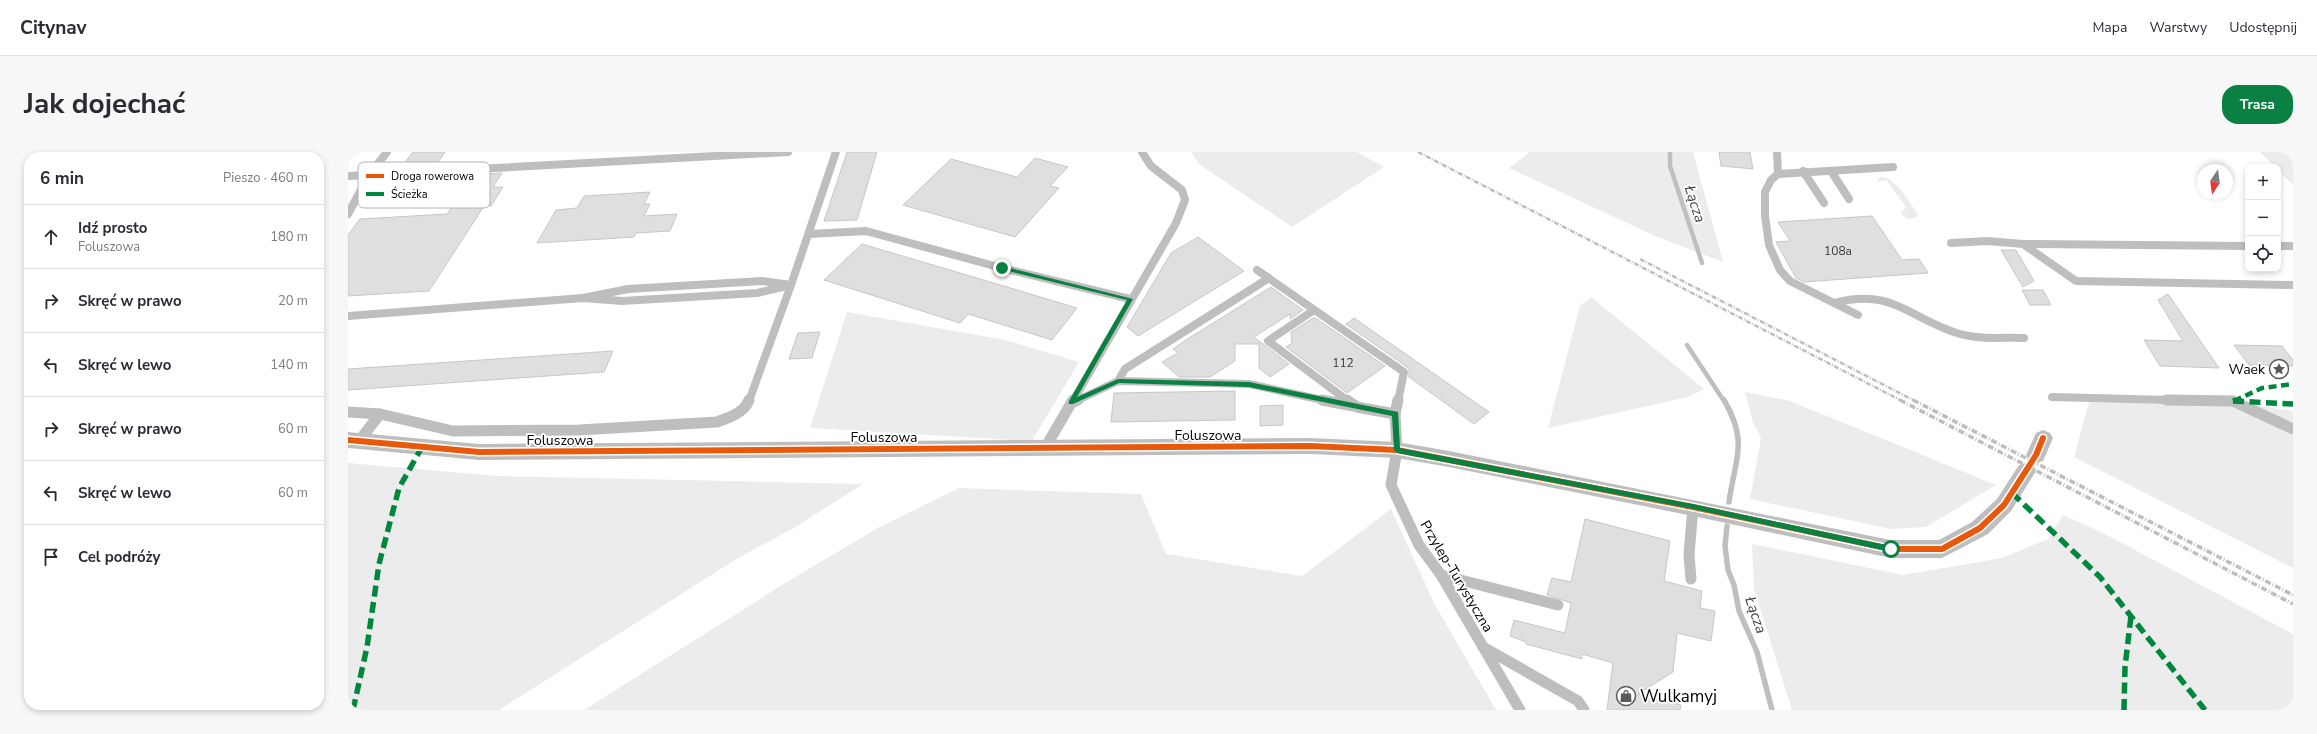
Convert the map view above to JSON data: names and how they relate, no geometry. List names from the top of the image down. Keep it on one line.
{"streets":{"street":["Foluszowa"],"lane":["Przylep-Turystyczna"]},"crossings":[["Foluszowa","Przylep-Turystyczna"]],"water":["Łącza"],"places":{"place":["Waek"],"shop":["Wulkamyj"]},"house_numbers":["108a","112"],"legend":["Droga rowerowa","Ścieżka"],"north":"bottom","page":{"header":"Citynav","nav":["Mapa","Warstwy","Udostępnij"],"title":"Jak dojechać","buttons":"Trasa","heading":["6 min","Pieszo · 460 m"],"map_buttons":["+","−"],"list":[["Idź prosto","Foluszowa","180 m"],["Skręć w prawo","20 m"],["Skręć w lewo","140 m"],["Skręć w prawo","60 m"],["Skręć w lewo","60 m"],"Cel podróży"]}}
